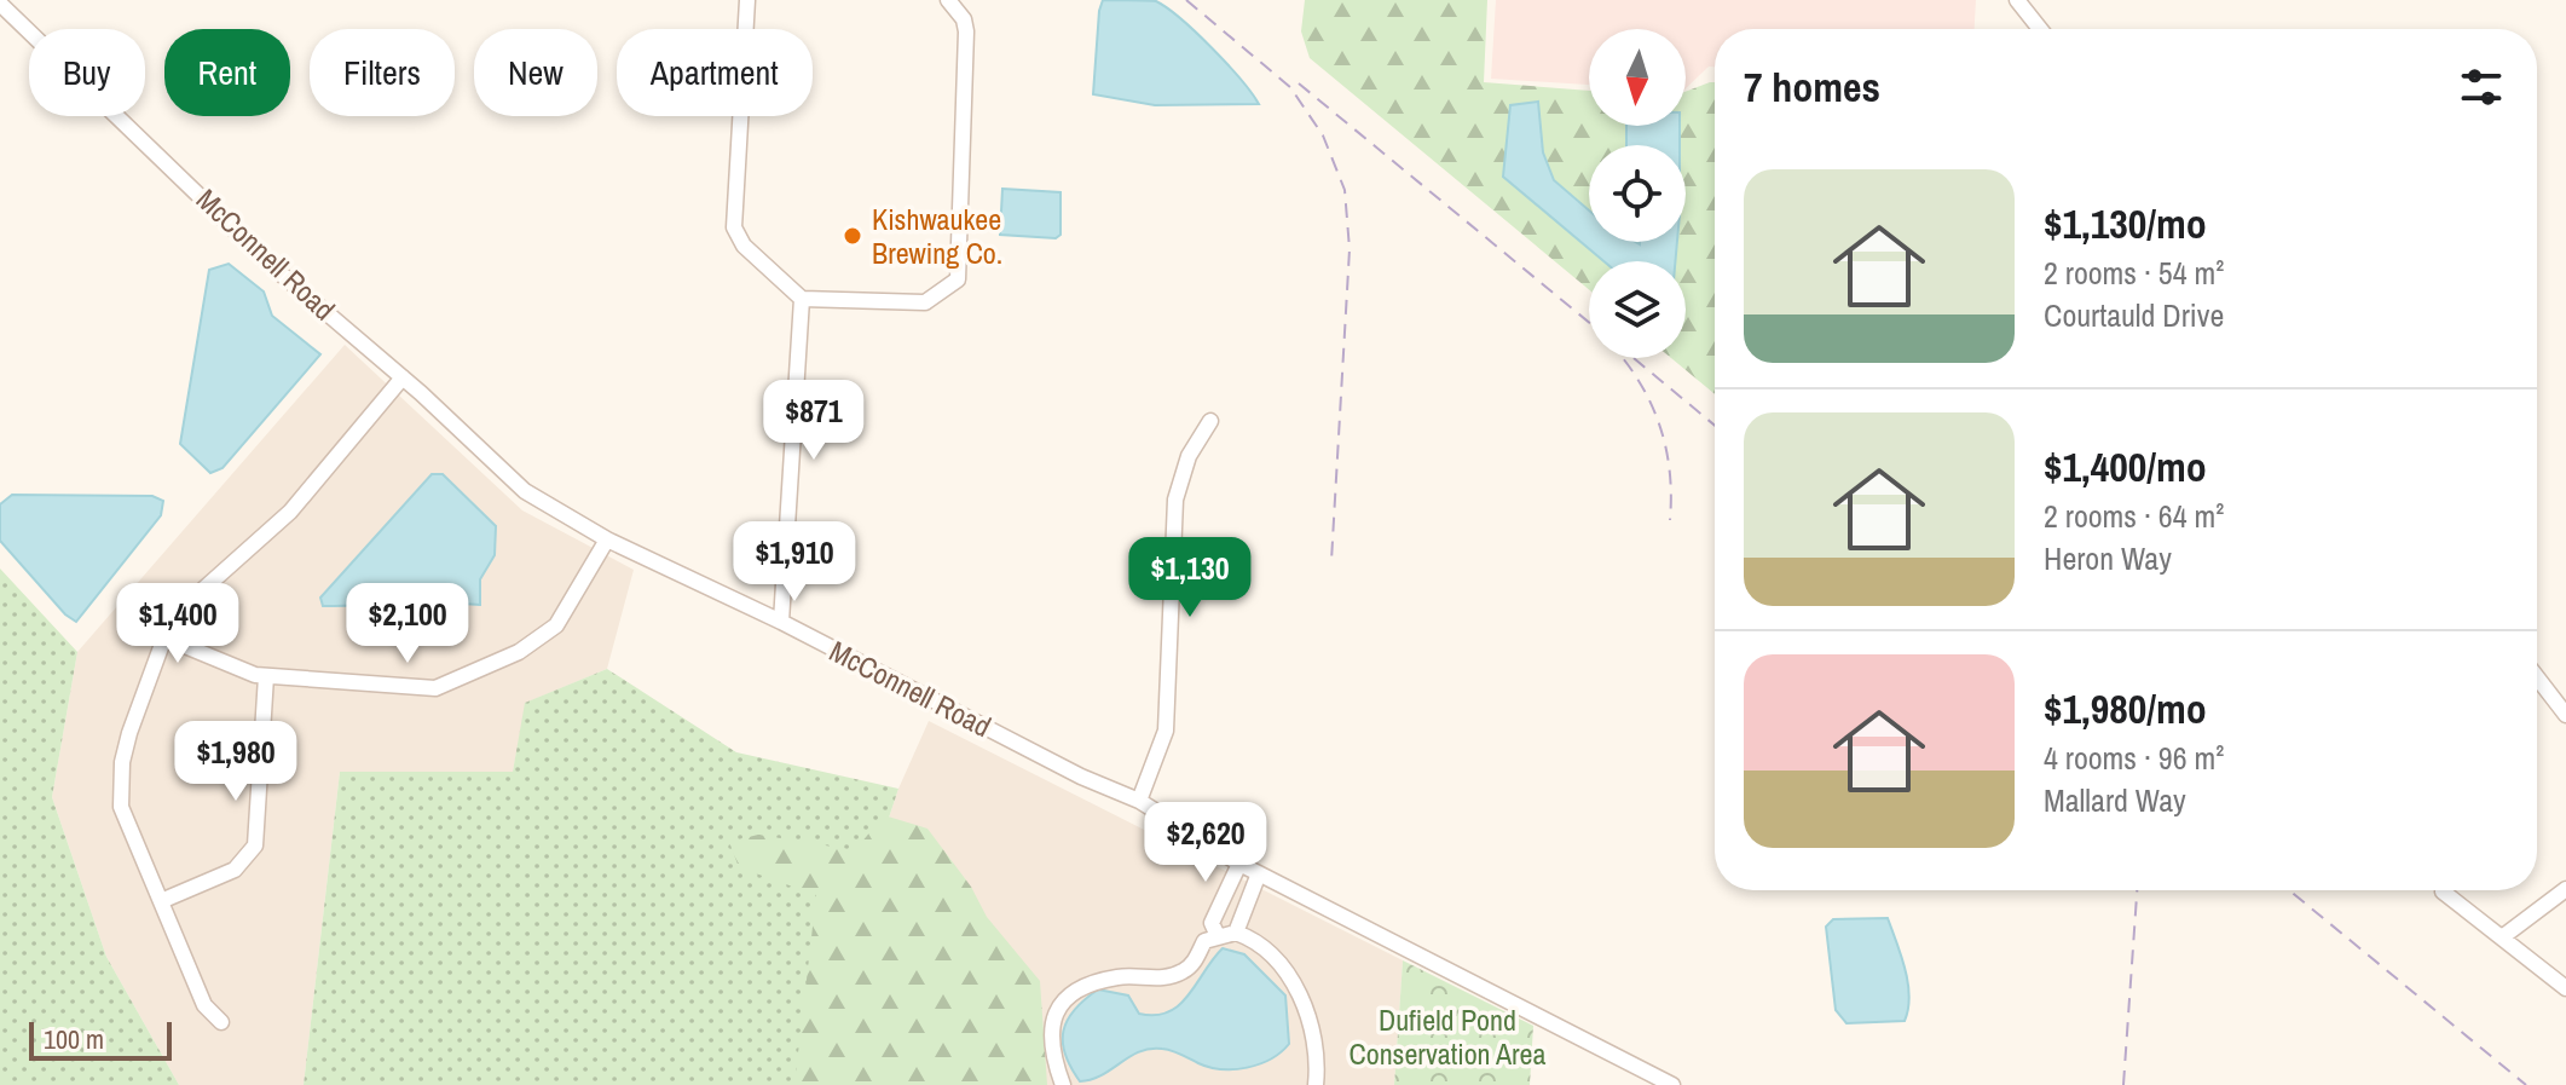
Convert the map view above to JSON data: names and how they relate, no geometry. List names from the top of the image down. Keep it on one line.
{"streets":{"street":["McConnell Road"]},"parks":["Dufield Pond Conservation Area"],"places":["Kishwaukee Brewing Co."],"scale_bar":"100 m","north":"bottom","page":{"chip":["Buy","Rent","Filters","New","Apartment"],"heading":"7 homes","list":[{"name":"$1,130/mo","note":"2 rooms · 54 m² · Courtauld Drive"},{"name":"$1,400/mo","note":"2 rooms · 64 m² · Heron Way"},{"name":"$1,980/mo","note":"4 rooms · 96 m² · Mallard Way"}],"price":["$871","$1,910","$1,130","$1,400","$2,100","$1,980","$2,620"],"scale":"100 m"}}
